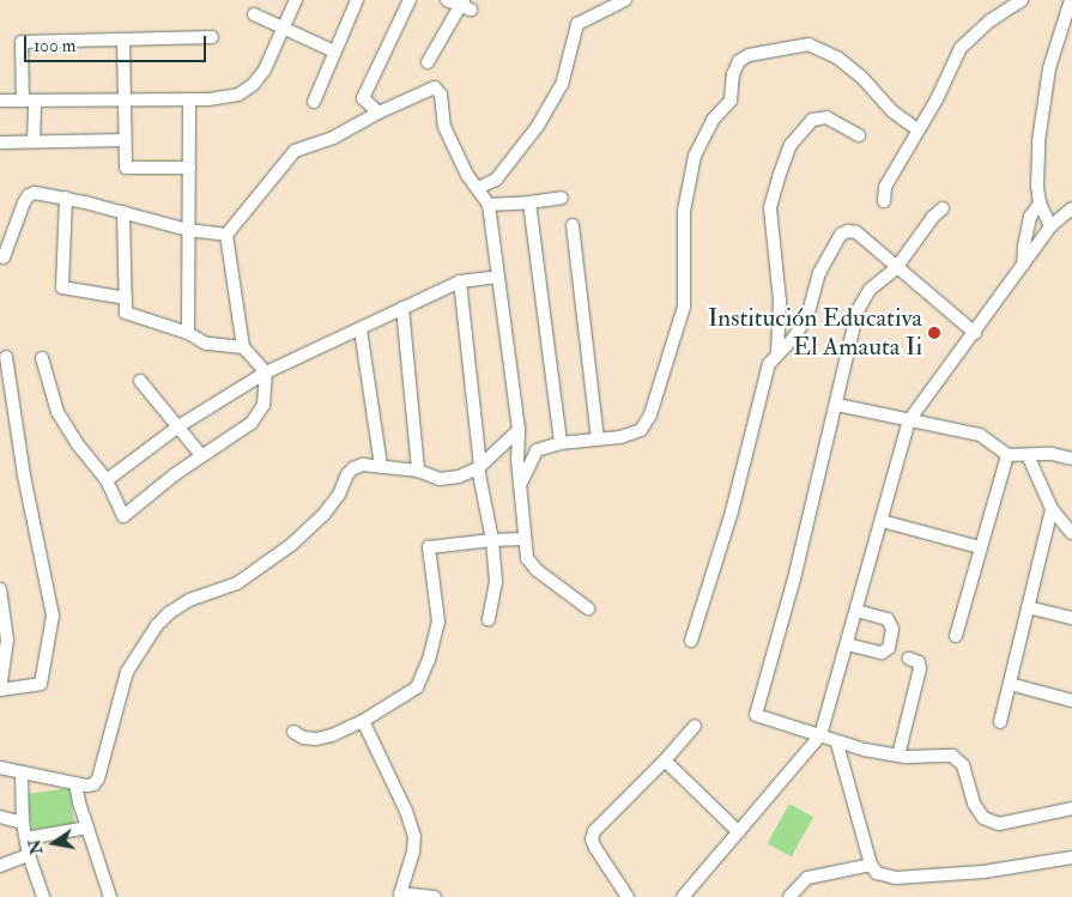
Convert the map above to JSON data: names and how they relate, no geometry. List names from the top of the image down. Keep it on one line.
{"places":["Institución Educativa El Amauta Ii"],"scale_bar":"100 m","north":"left"}
